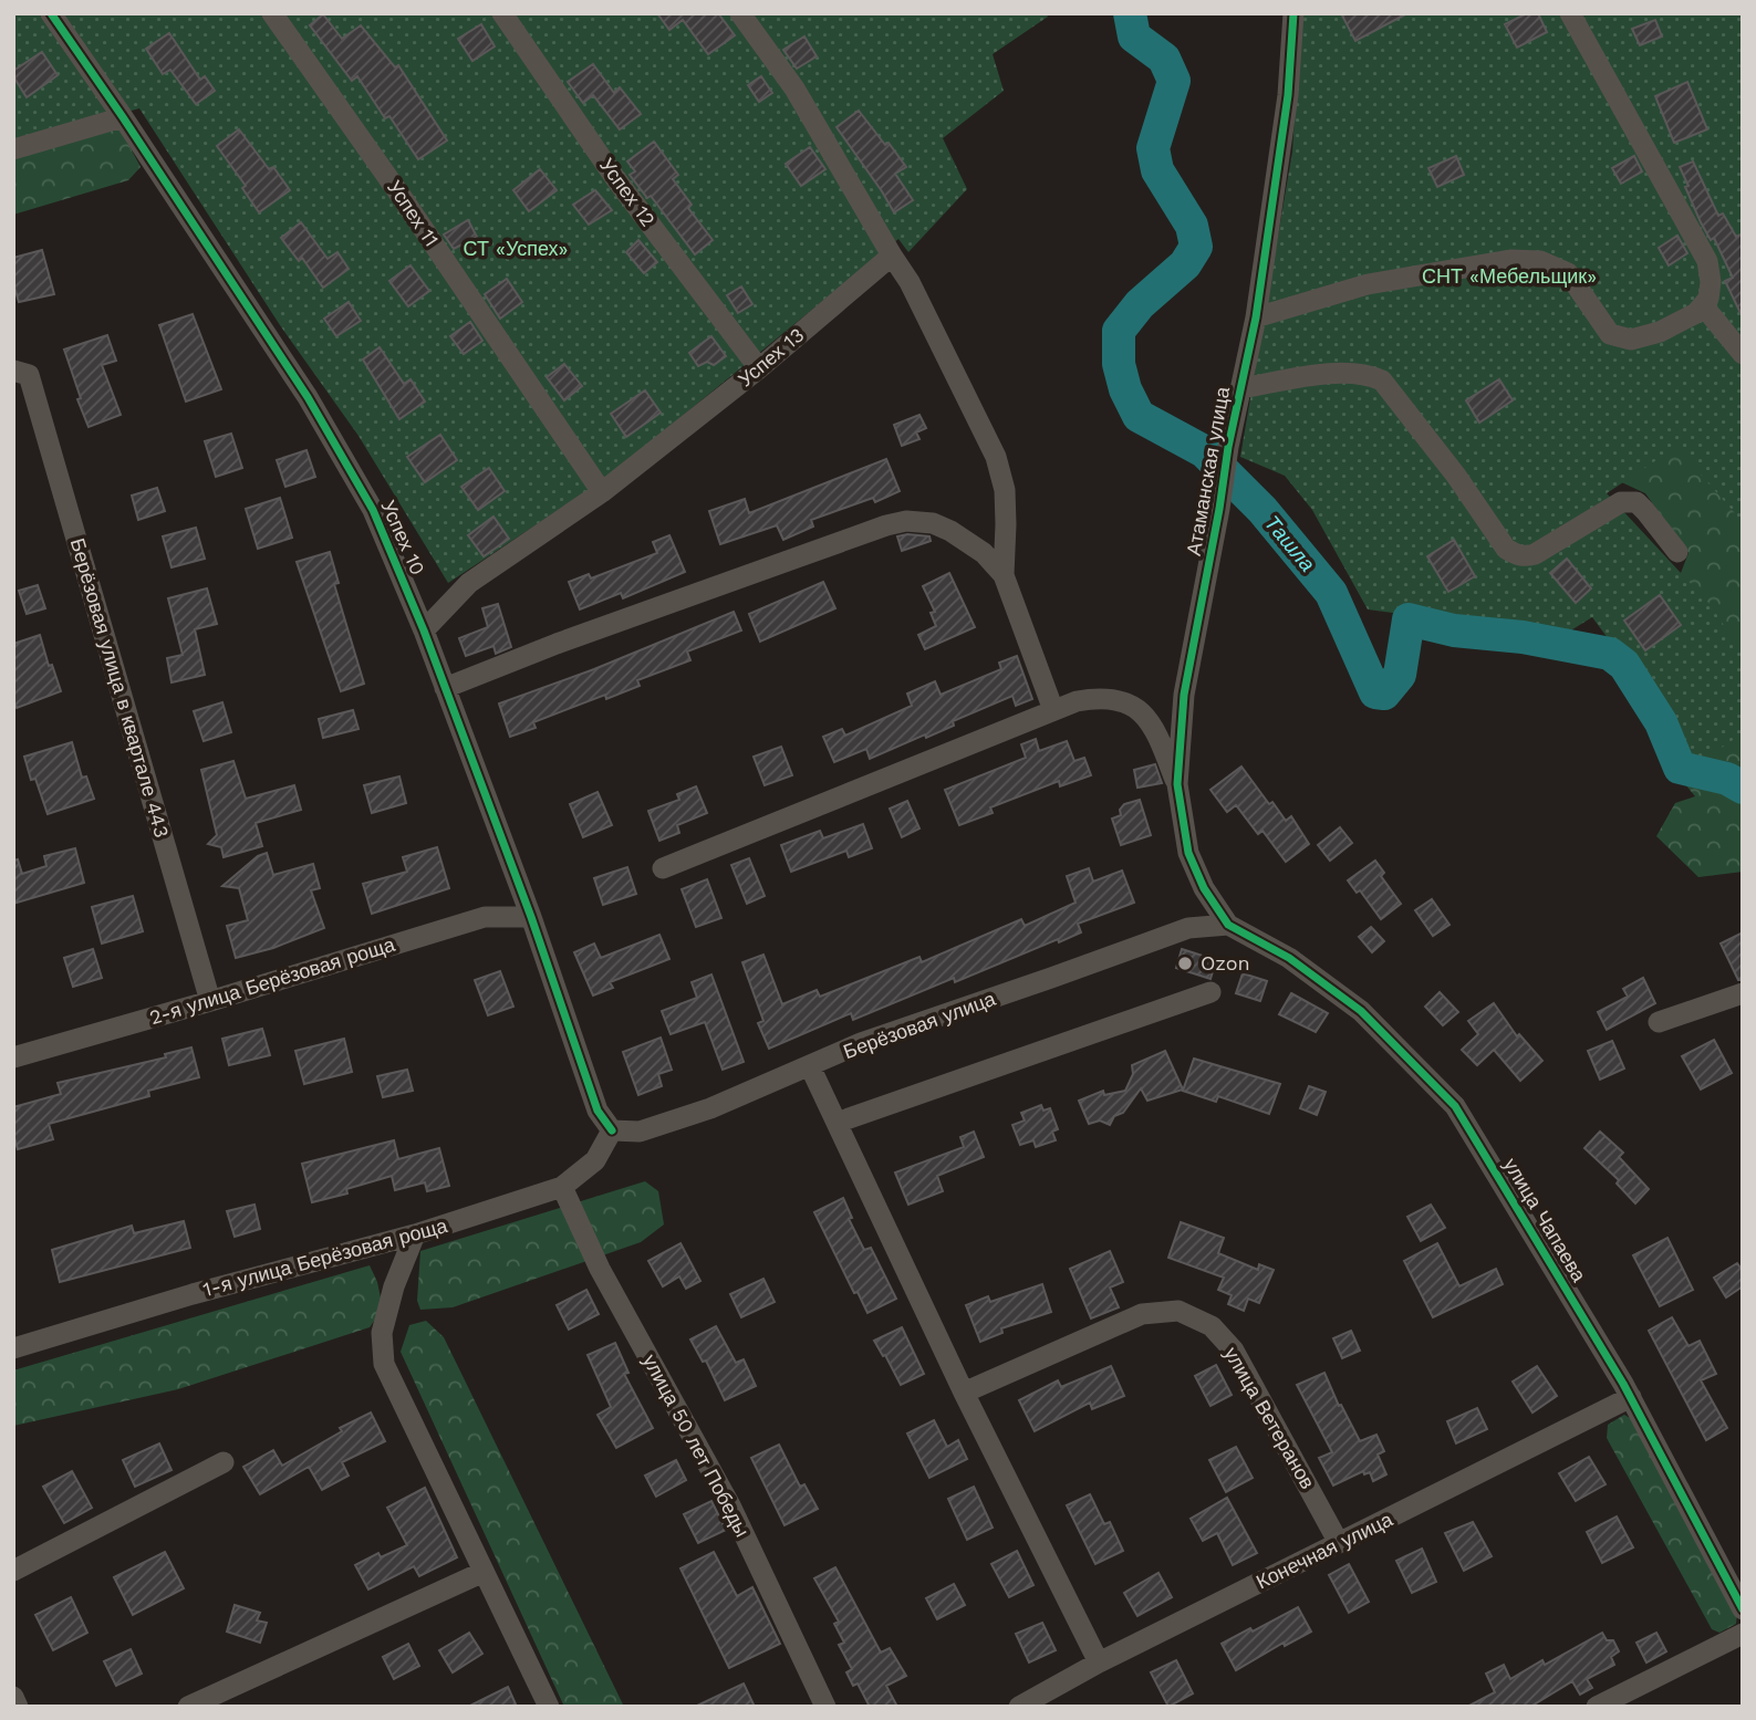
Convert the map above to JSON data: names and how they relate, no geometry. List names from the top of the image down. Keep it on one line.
{"streets":{"street":["Успех 12","Успех 11","Успех 13","Атаманская улица","Успех 10","Берёзовая улица в квартале 443","2-я улица Берёзовая роща","Берёзовая улица","улица Чапаева","1-я улица Берёзовая роща","улица Ветеранов","улица 50 лет Победы","Конечная улица"]},"crossings":[["Успех 12","Успех 13"],["Успех 11","Успех 13"],["Успех 13","Успех 10"],["Атаманская улица","Берёзовая улица"],["Атаманская улица","улица Чапаева"],["Успех 10","2-я улица Берёзовая роща"],["Успех 10","Берёзовая улица"],["Успех 10","1-я улица Берёзовая роща"],["Берёзовая улица в квартале 443","2-я улица Берёзовая роща"],["Берёзовая улица","улица Чапаева"],["Берёзовая улица","1-я улица Берёзовая роща"],["улица Чапаева","Конечная улица"],["1-я улица Берёзовая роща","улица 50 лет Победы"],["улица Ветеранов","Конечная улица"]],"water":["Ташла"],"parks":["СТ «Успех»","СНТ «Мебельщик»"],"places":["Ozon"]}
